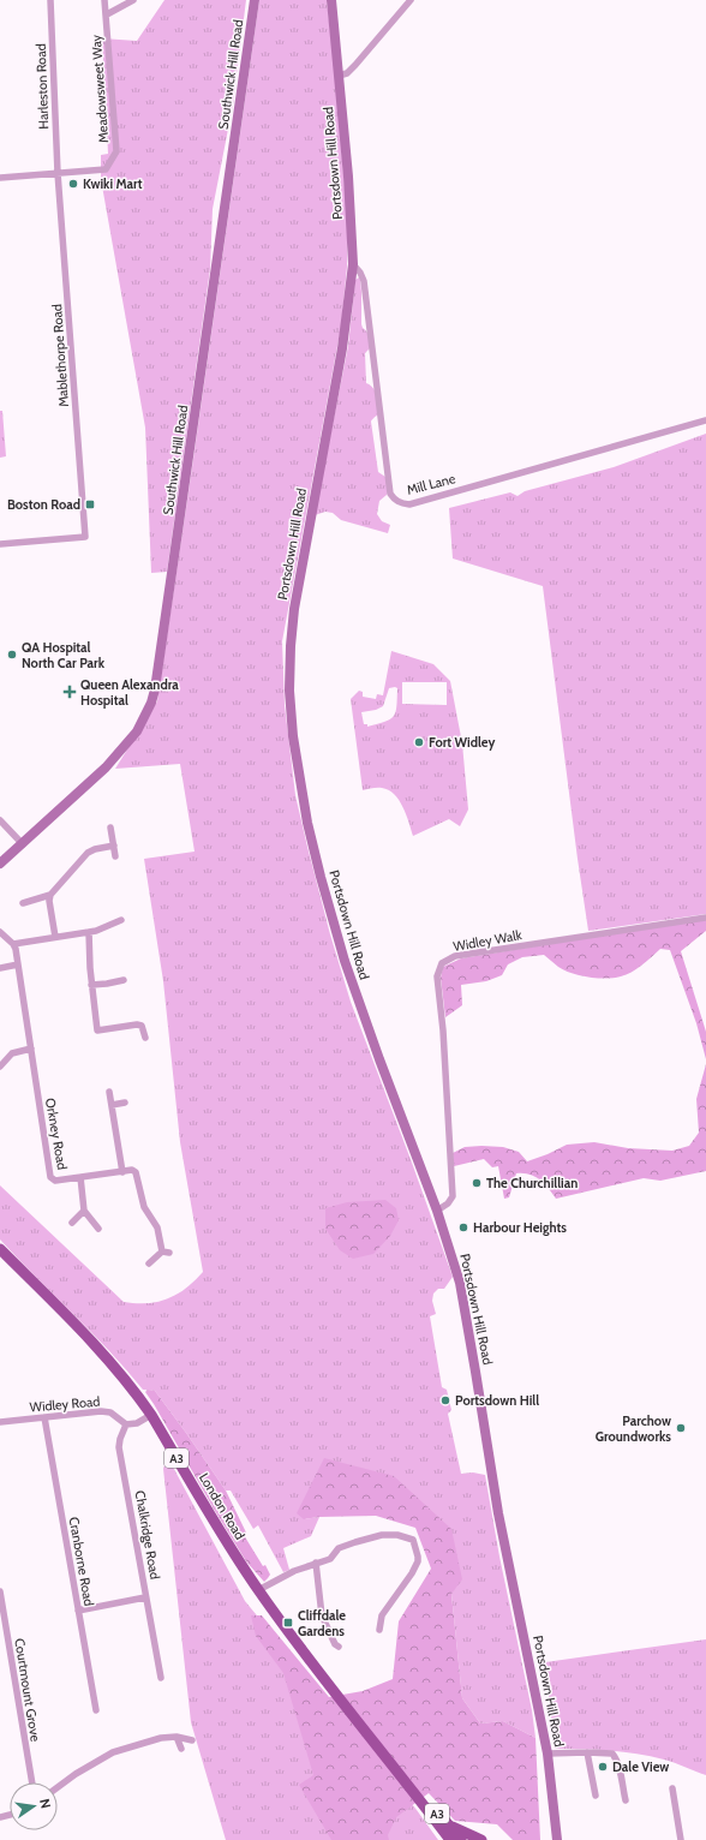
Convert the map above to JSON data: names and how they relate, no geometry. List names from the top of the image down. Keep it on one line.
{"streets":{"main road":["Southwick Hill Road","Portsdown Hill Road","A3","London Road"],"street":["Harleston Road","Meadowsweet Way","Mablethorpe Road","Mill Lane","Widley Walk","Orkney Road","Widley Road","Chalkridge Road","Cranborne Road","Courtmount Grove"]},"crossings":[["Harleston Road","Meadowsweet Way"],["Harleston Road","Mablethorpe Road"],["Meadowsweet Way","Mablethorpe Road"],["Portsdown Hill Road","Mill Lane"],["Portsdown Hill Road","Widley Walk"],["Widley Road","Chalkridge Road"],["Widley Road","Cranborne Road"]],"places":{"other":["Kwiki Mart","QA Hospital North Car Park","Fort Widley","The Churchillian","Harbour Heights","Portsdown Hill","Parchow Groundworks","Dale View"],"transit":["Boston Road","Cliffdale Gardens"],"health":["Queen Alexandra Hospital"]},"north":"right"}
